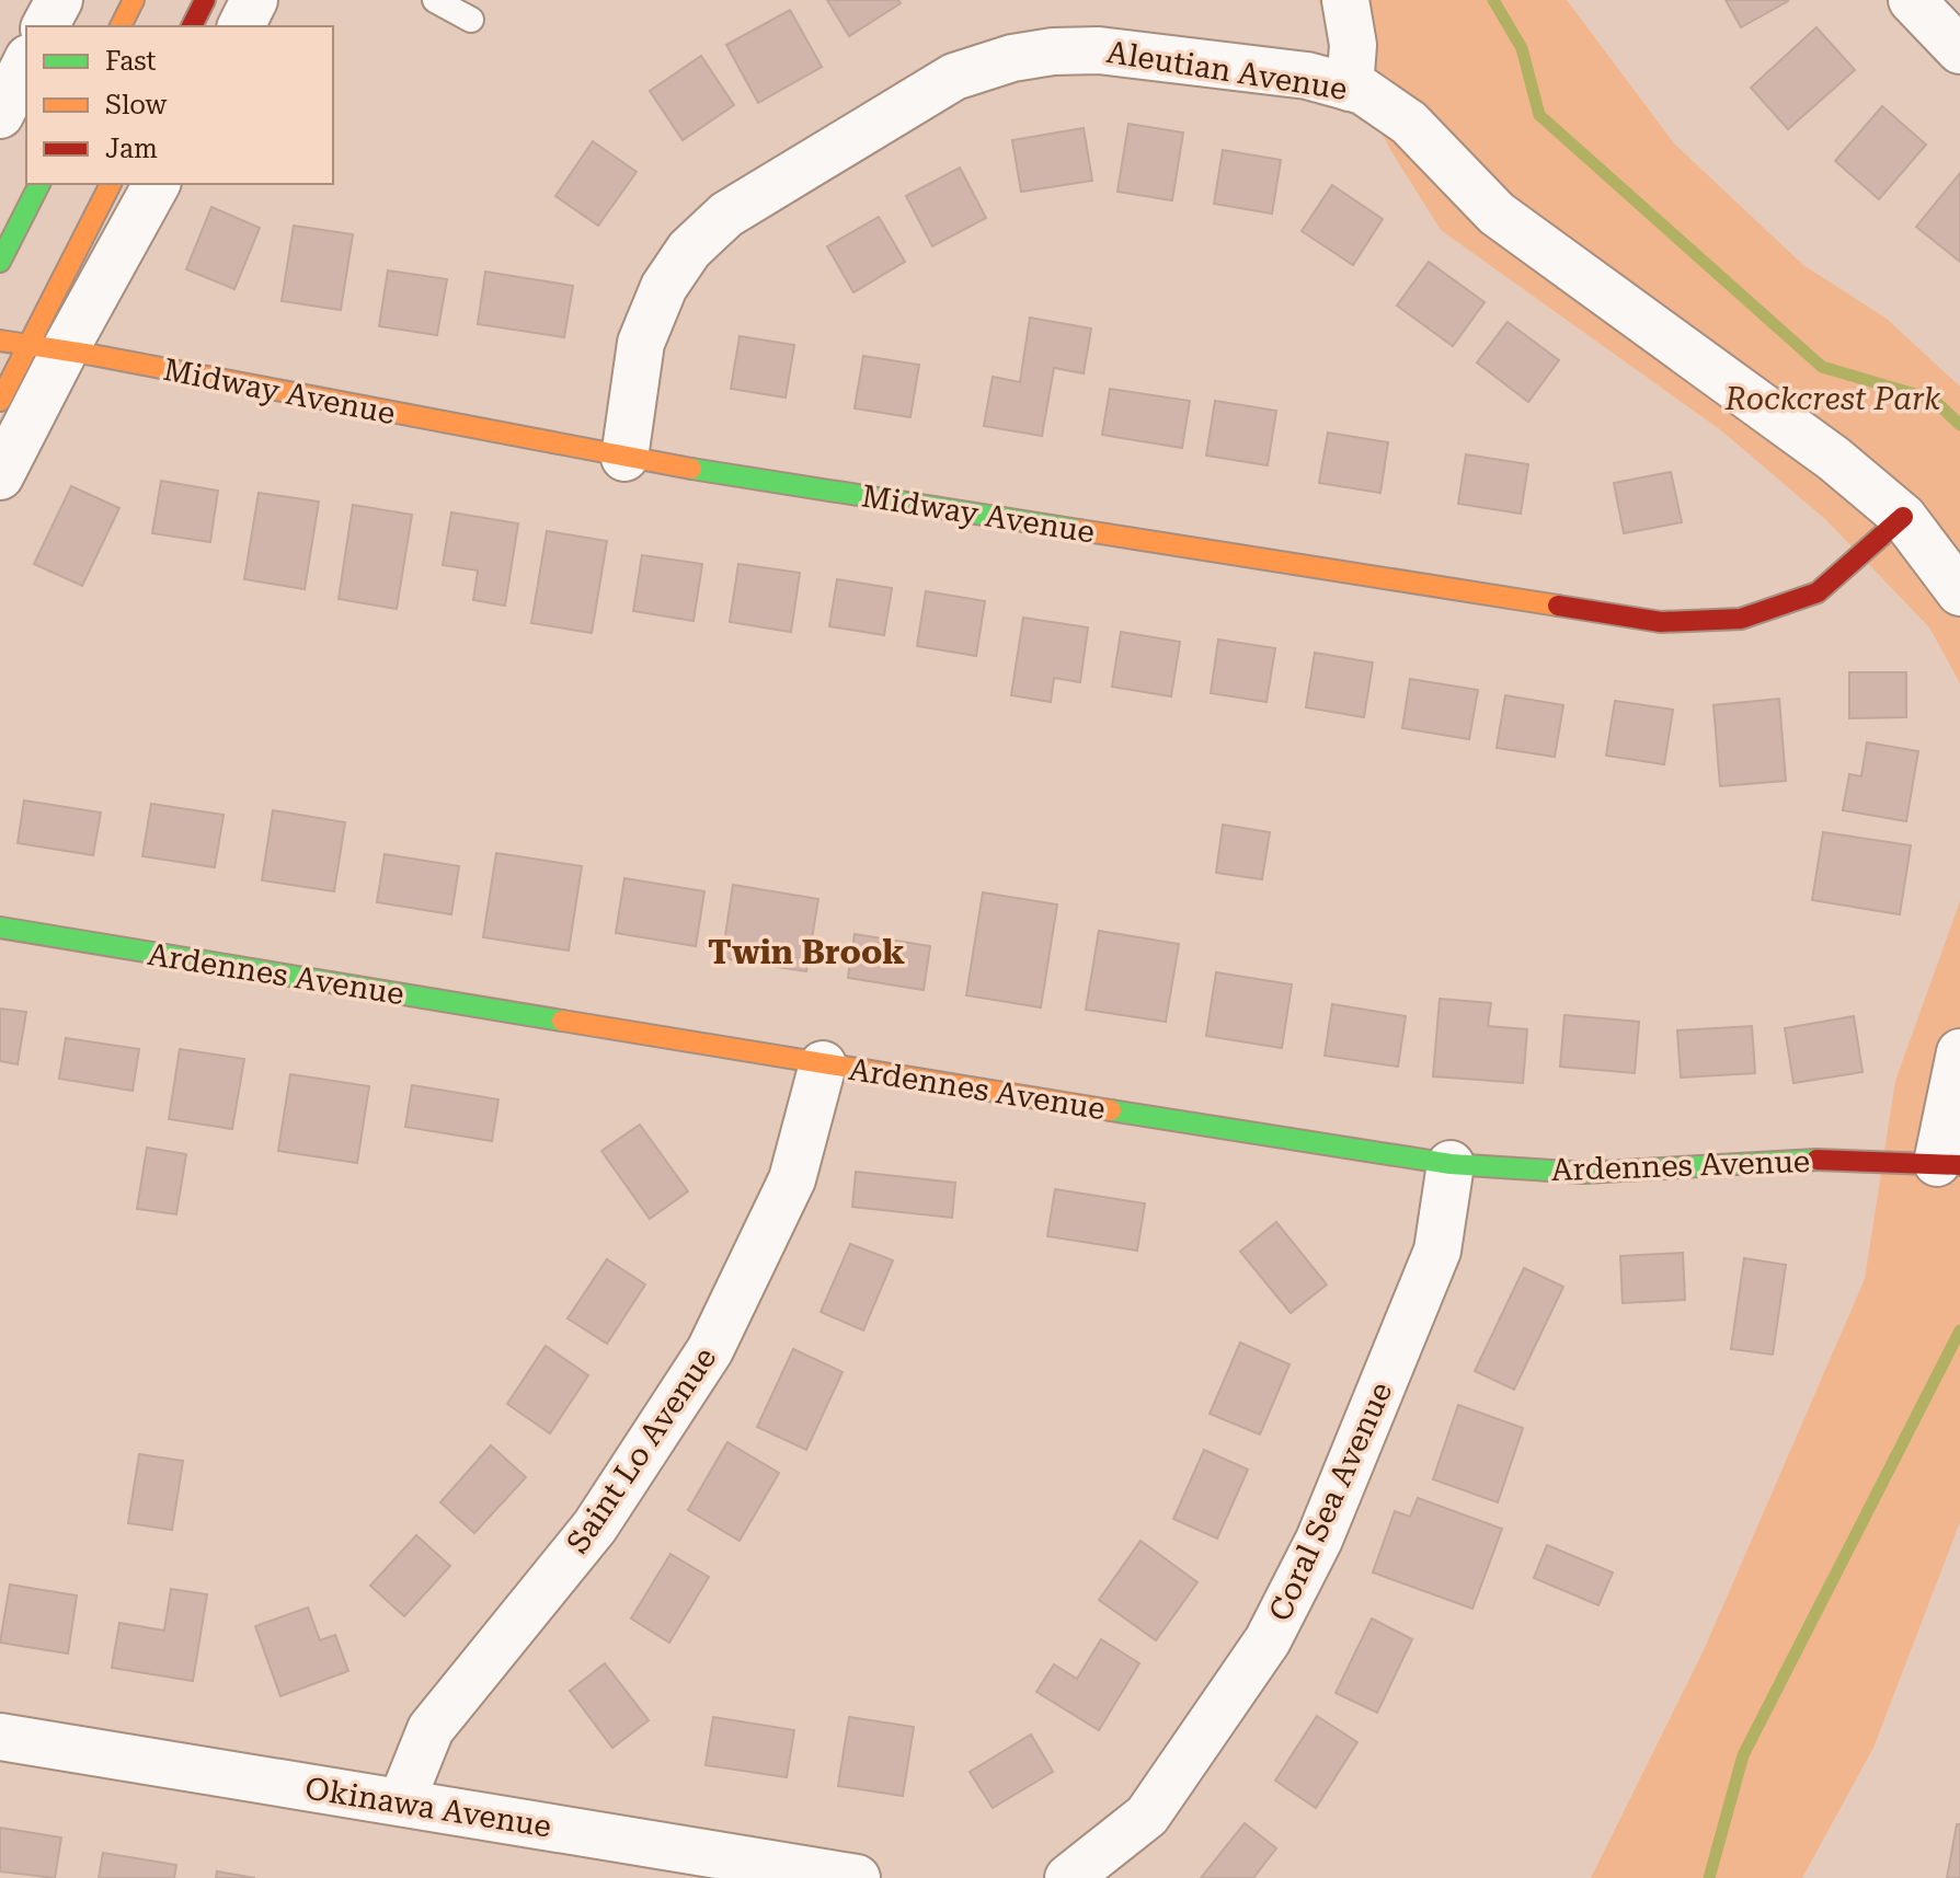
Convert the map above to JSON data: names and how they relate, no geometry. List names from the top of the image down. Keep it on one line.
{"streets":{"street":["Aleutian Avenue","Midway Avenue","Ardennes Avenue","Saint Lo Avenue","Coral Sea Avenue","Okinawa Avenue"]},"crossings":[["Aleutian Avenue","Midway Avenue"],["Ardennes Avenue","Saint Lo Avenue"],["Ardennes Avenue","Coral Sea Avenue"],["Saint Lo Avenue","Okinawa Avenue"]],"districts":["Twin Brook"],"parks":["Rockcrest Park"],"legend":["Fast","Slow","Jam"]}
